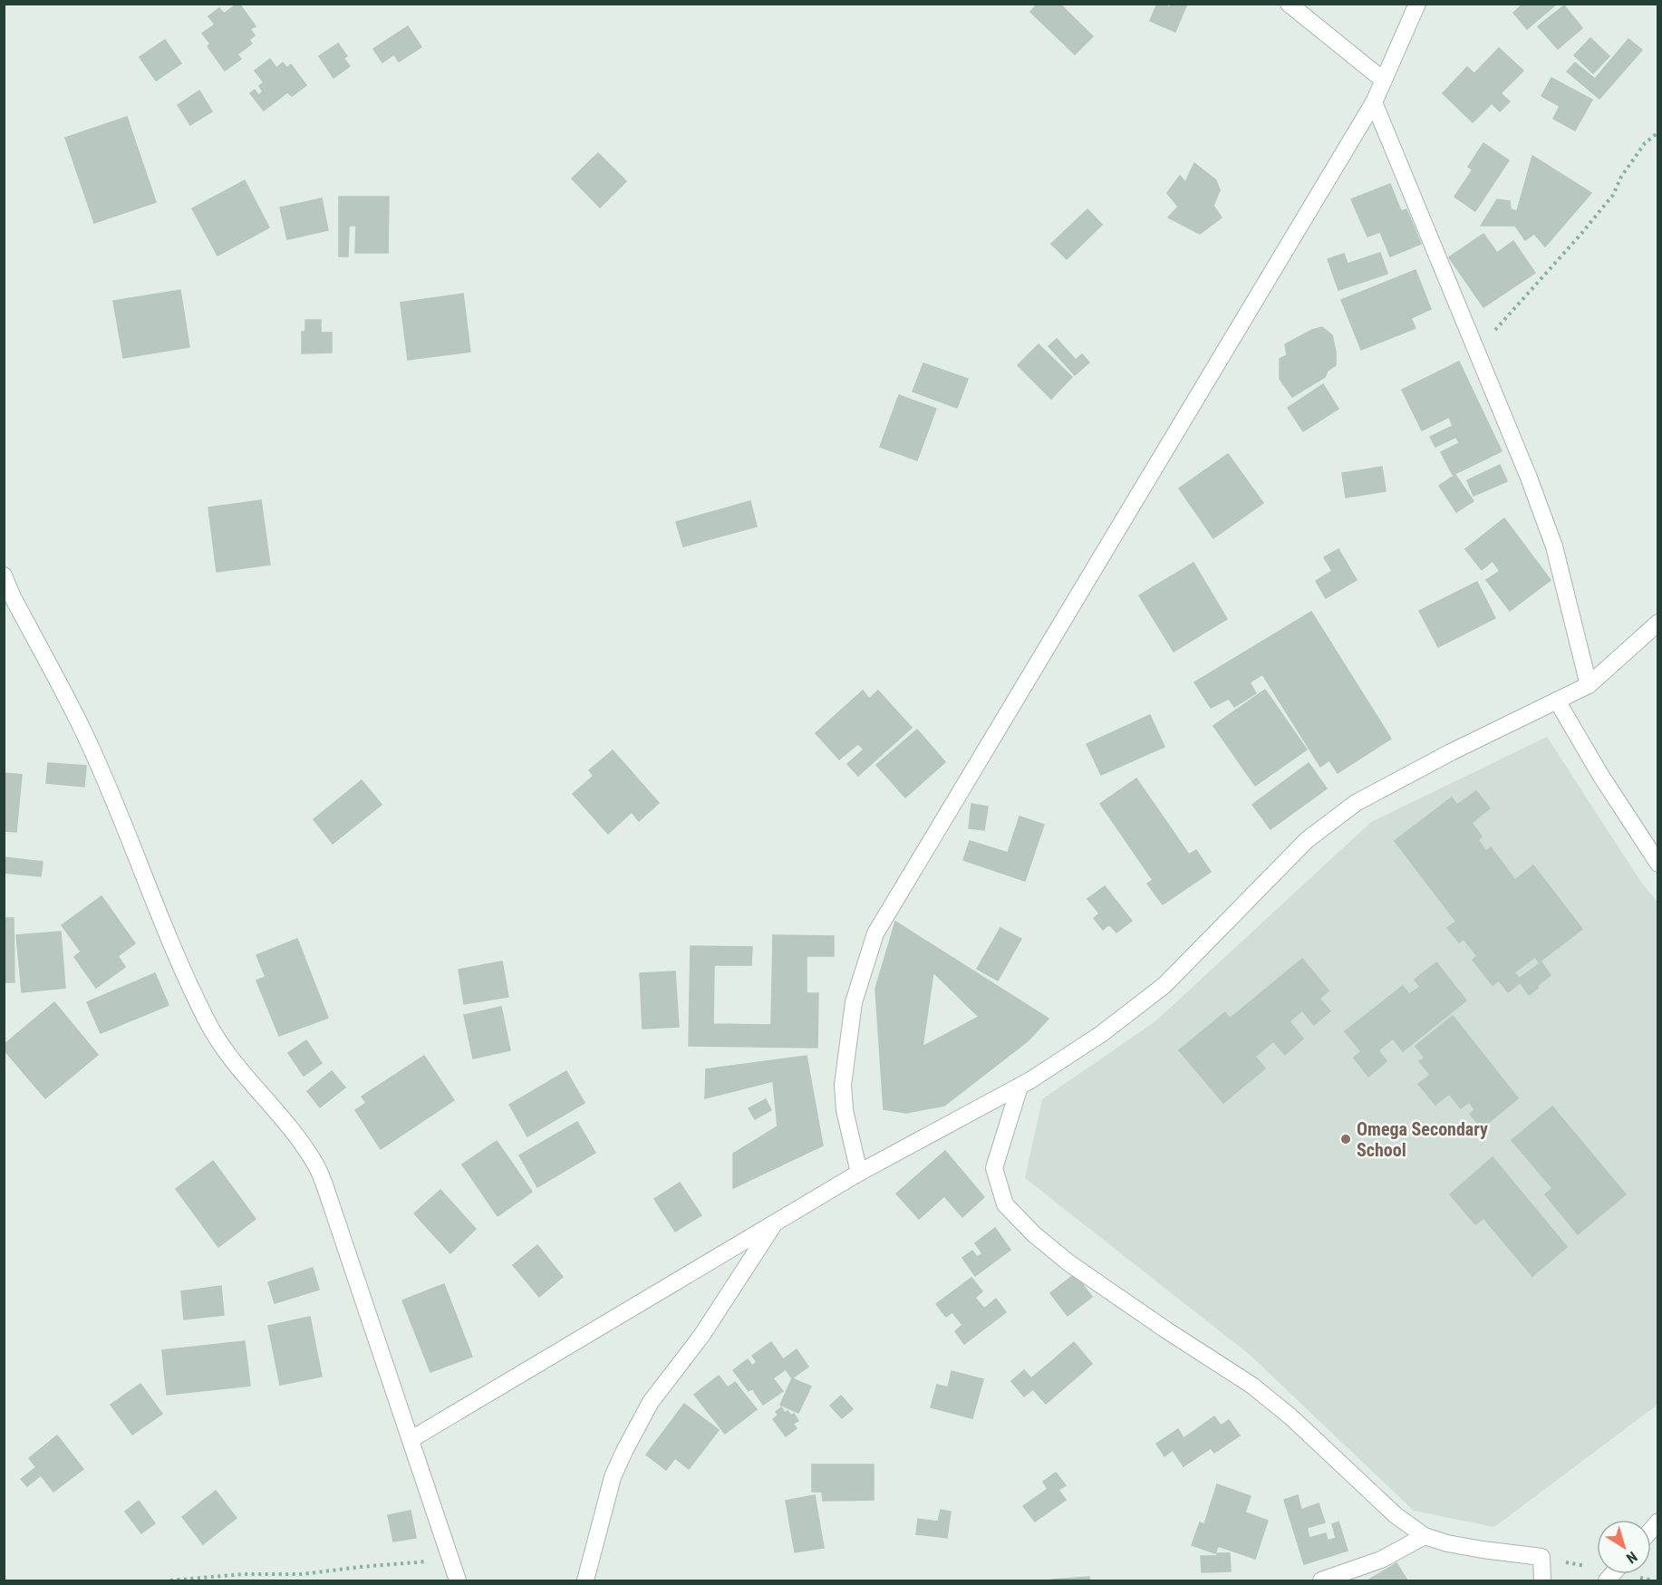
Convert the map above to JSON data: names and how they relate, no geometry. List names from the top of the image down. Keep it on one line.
{"places":["Omega Secondary School"],"north":"bottom right"}
